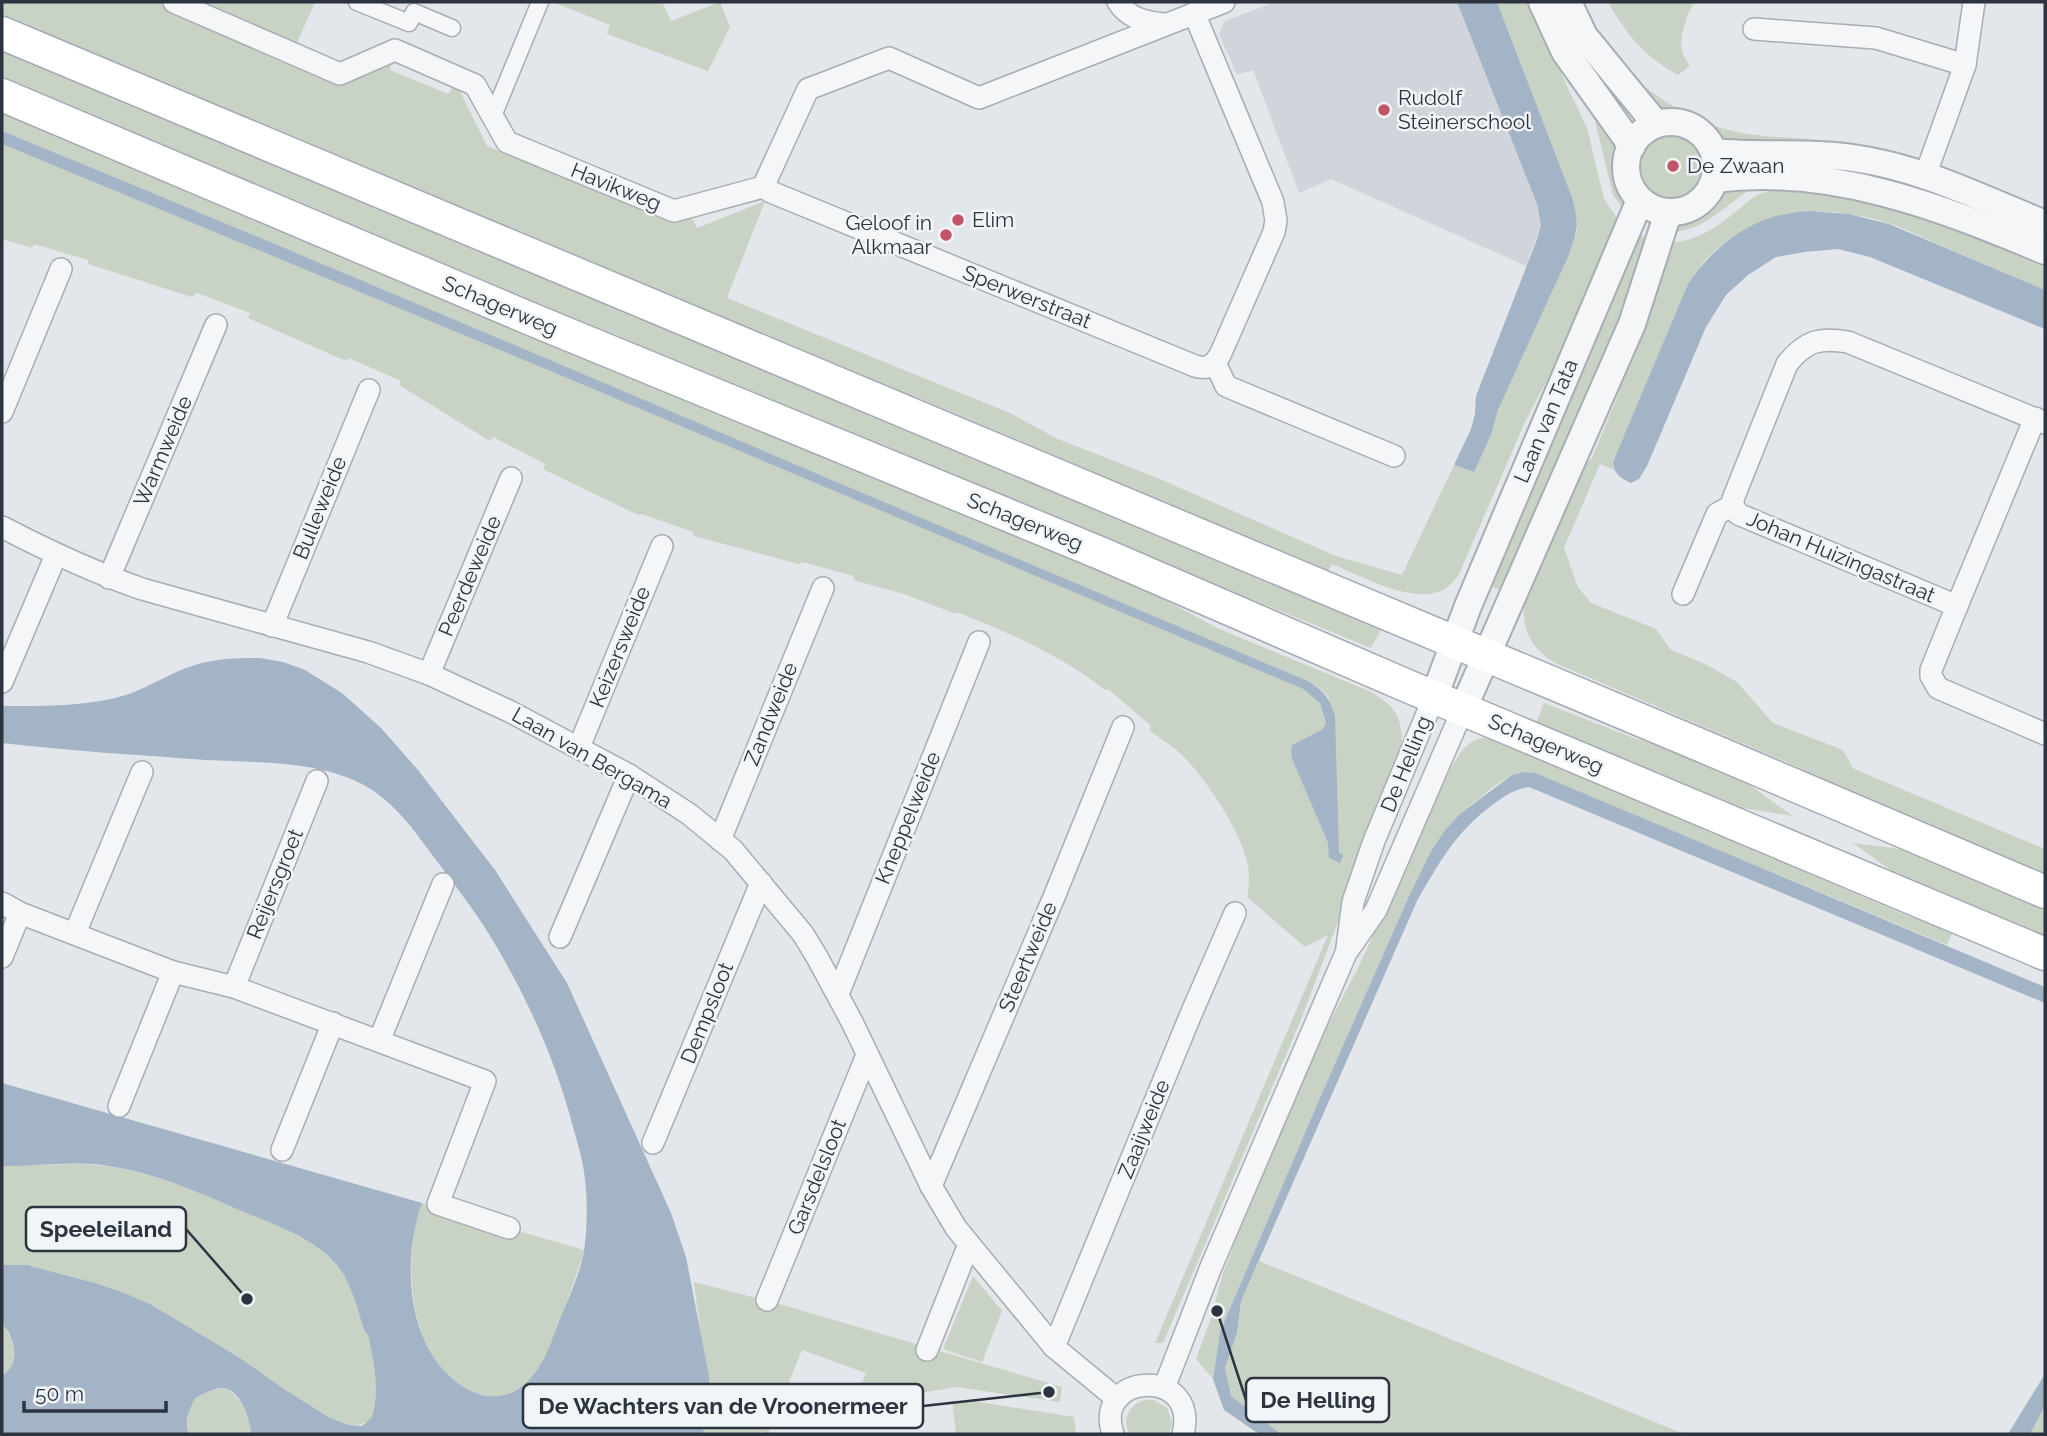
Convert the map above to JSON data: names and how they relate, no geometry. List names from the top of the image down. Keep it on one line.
{"streets":{"main road":["Schagerweg"],"street":["Havikweg","Sperwerstraat","Laan van Tata","Warmweide","Bulleweide","Johan Huizingastraat","Peerdeweide","Keizersweide","Zandweide","Laan van Bergama","De Helling","Kneppelweide","Reijersgroet","Steertweide","Dempsloot","Zaaijweide","Garsdelsloot"]},"crossings":[["Havikweg","Sperwerstraat"],["Schagerweg","Laan van Tata"],["Schagerweg","De Helling"],["Laan van Tata","De Helling"],["Warmweide","Laan van Bergama"],["Bulleweide","Laan van Bergama"],["Peerdeweide","Laan van Bergama"],["Keizersweide","Laan van Bergama"],["Zandweide","Laan van Bergama"],["Laan van Bergama","Kneppelweide"],["Laan van Bergama","Steertweide"],["Laan van Bergama","Dempsloot"],["Laan van Bergama","Zaaijweide"],["Laan van Bergama","Garsdelsloot"]],"places":["Rudolf Steinerschool","De Zwaan","Elim","Geloof in Alkmaar","Speeleiland","De Helling","De Wachters van de Vroonermeer"],"scale_bar":"50 m"}
